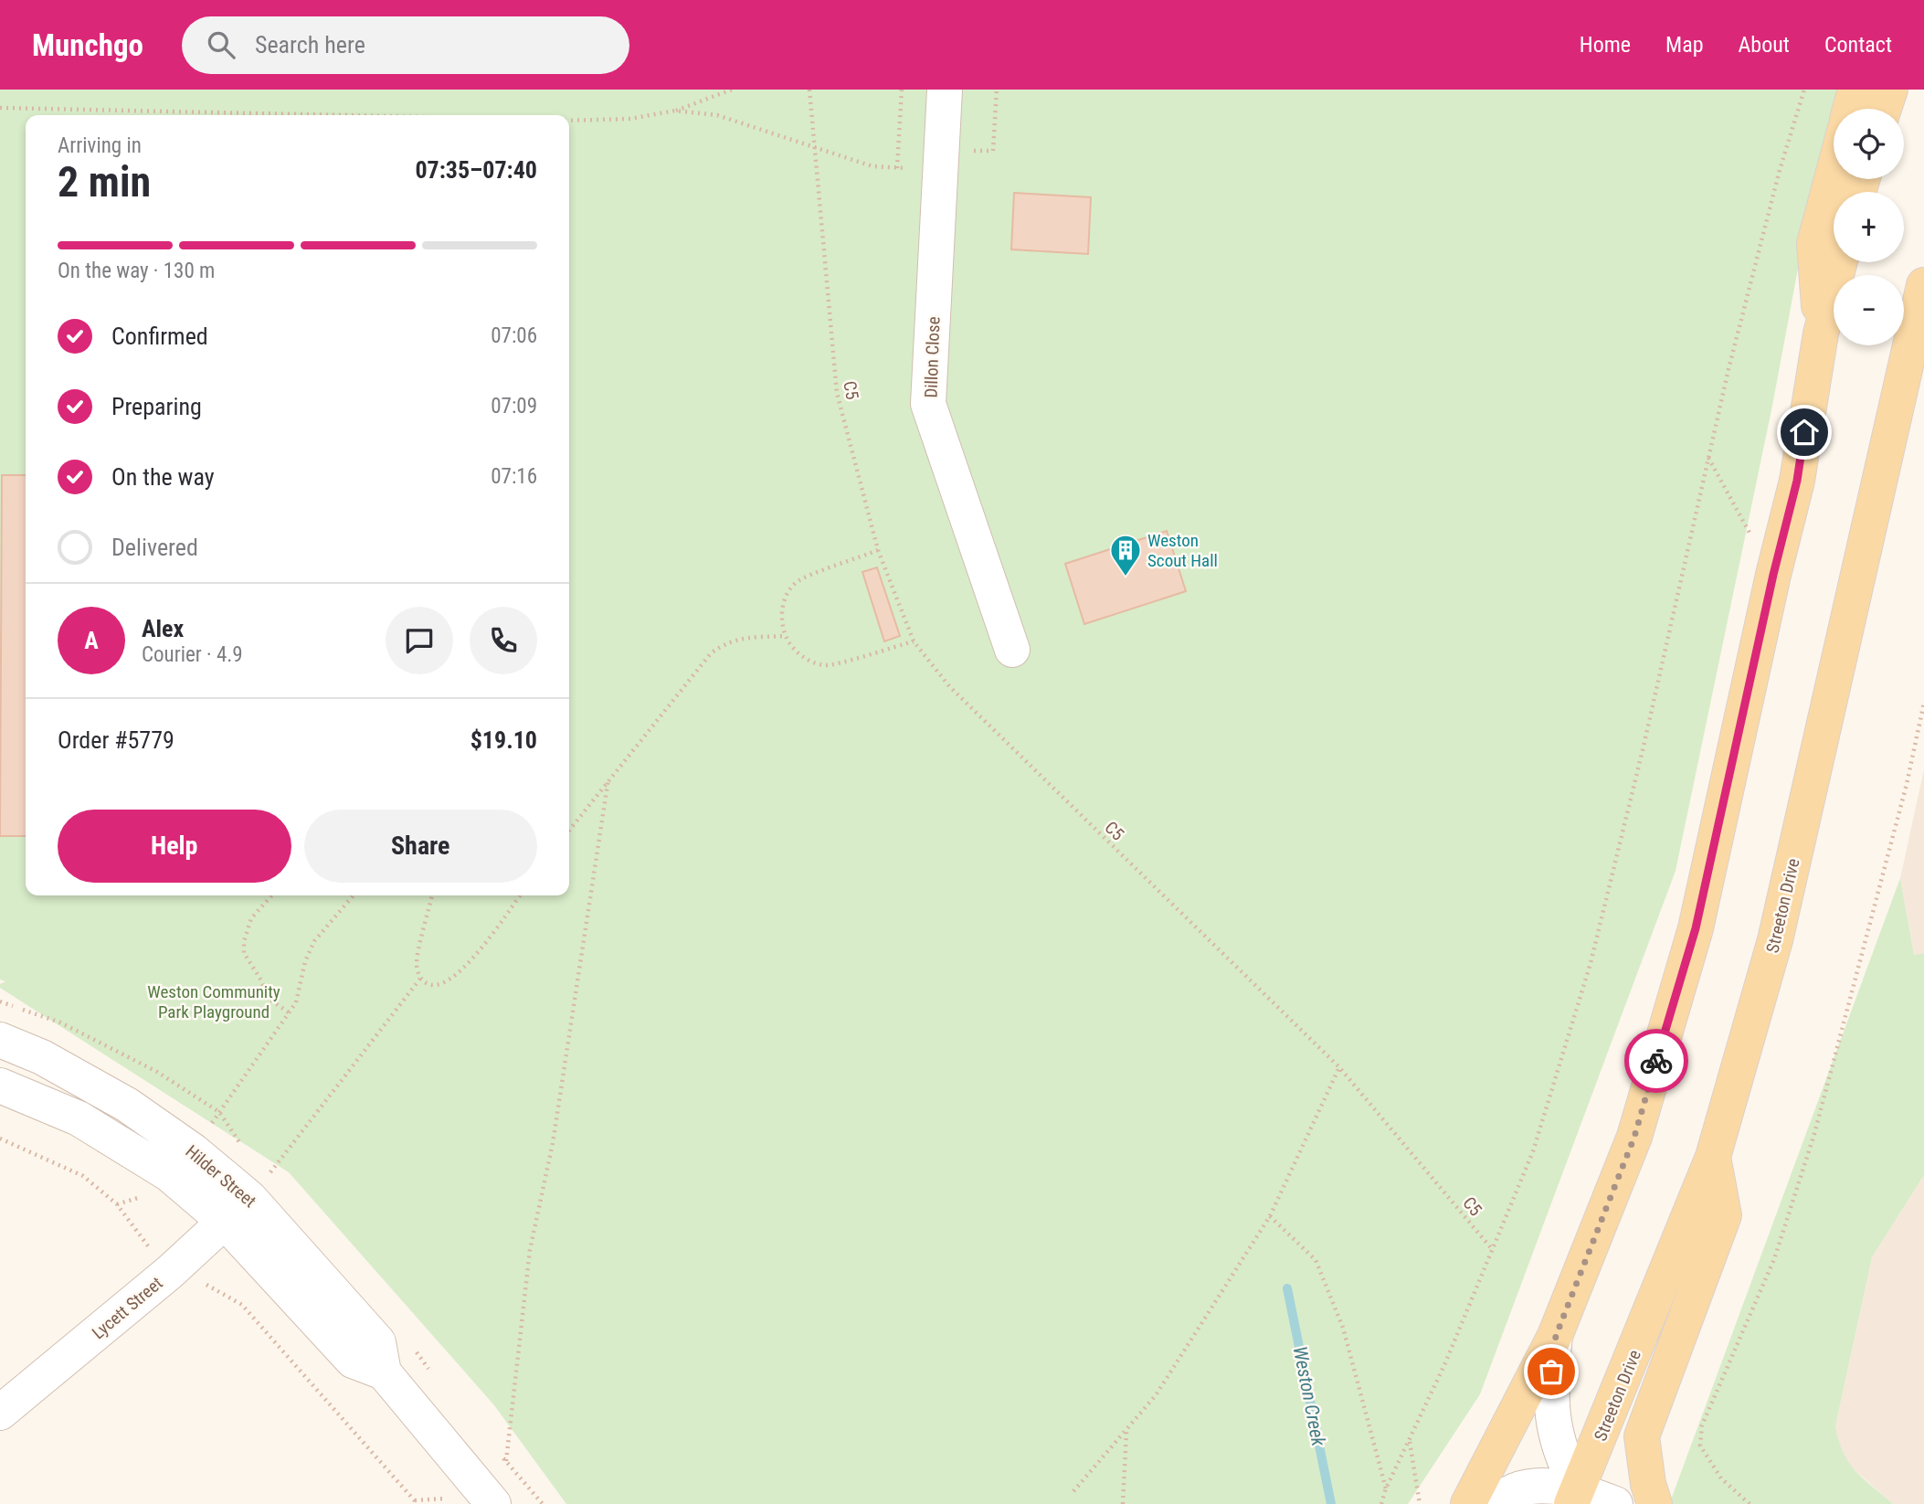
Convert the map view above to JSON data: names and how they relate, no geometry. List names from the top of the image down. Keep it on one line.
{"streets":{"main road":["Streeton Drive"],"street":["Dillon Close","Hilder Street","Lycett Street"],"path":["C5"]},"crossings":[["Hilder Street","Lycett Street"]],"water":["Weston Creek"],"parks":["Weston Community Park Playground"],"places":{"building":["Weston Scout Hall"]},"page":{"header":"Munchgo","search":"Search here","nav":["Home","Map","About","Contact"],"map_buttons":["+","−"],"heading":["2 min","Arriving in","07:35–07:40"],"panel":["Alex","Courier · 4.9","Order #5779","$19.10"],"bar":"On the way · 130 m","list":[["Confirmed","07:06"],["Preparing","07:09"],["On the way","07:16"],"Delivered"],"round":"A","buttons":["Help","Share"]}}
